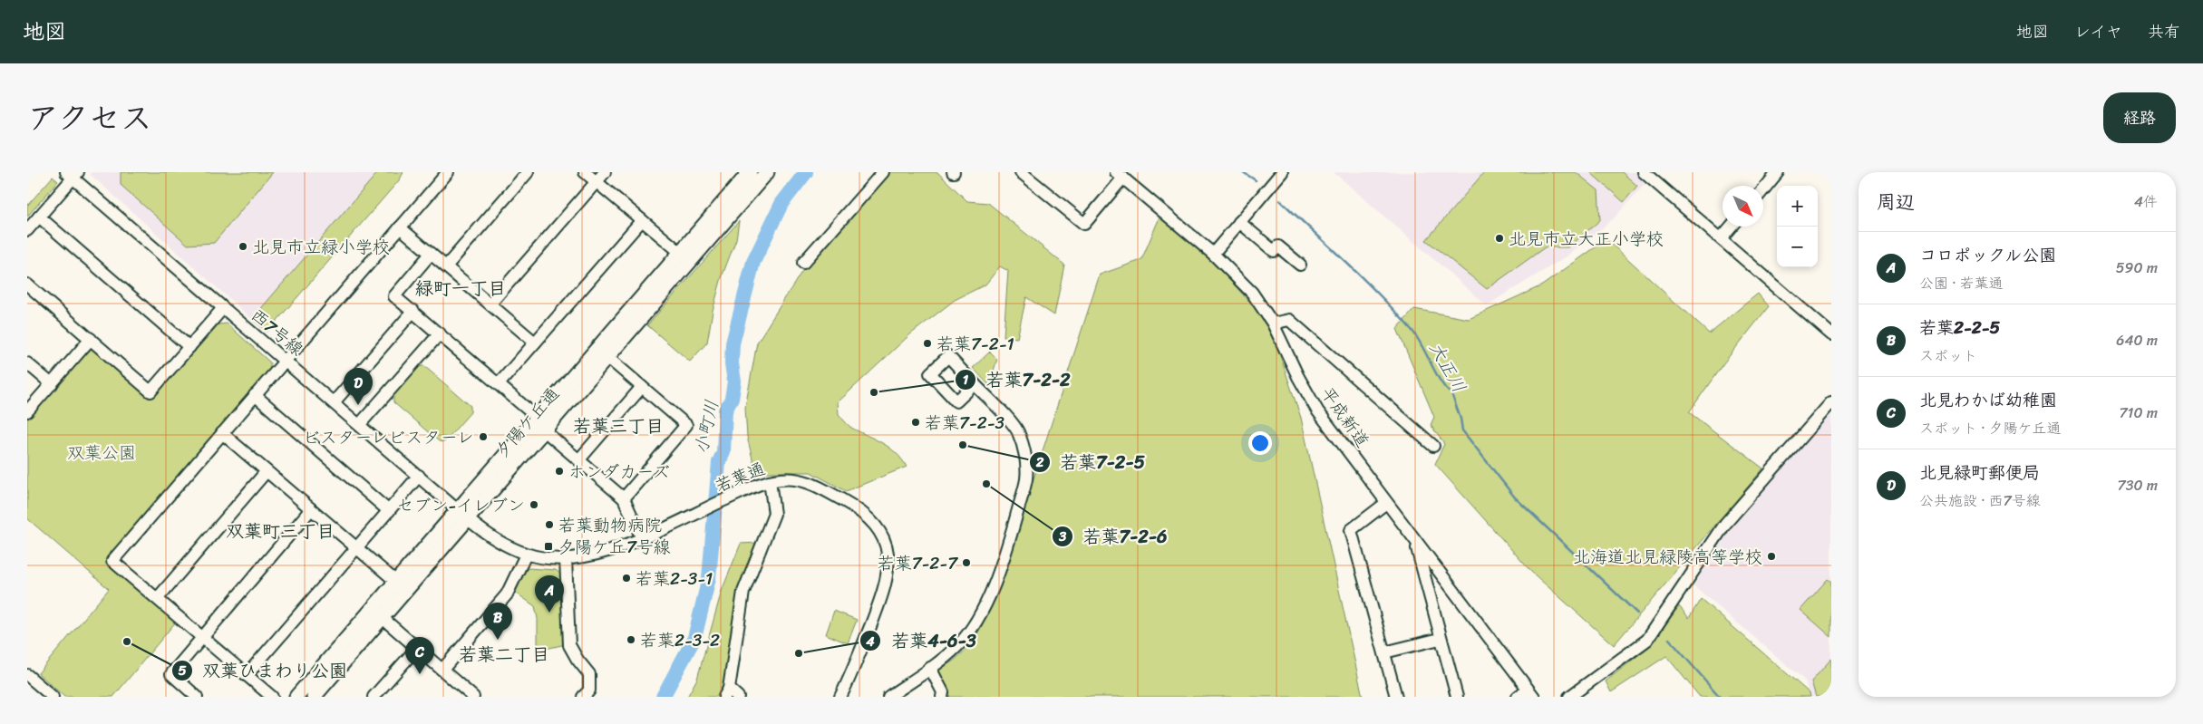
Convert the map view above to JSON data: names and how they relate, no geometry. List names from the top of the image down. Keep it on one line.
{"streets":{"main road":["夕陽ケ丘通"],"street":["西7号線","平成新道","若葉通"]},"crossings":[["西7号線","夕陽ケ丘通"],["西7号線","若葉通"],["夕陽ケ丘通","若葉通"]],"districts":["緑町一丁目","若葉三丁目","双葉町三丁目","若葉二丁目"],"water":["大正川","小町川"],"parks":["双葉公園"],"places":{"other":["北見市立大正小学校","北見市立緑小学校","若葉7-2-1","若葉7-2-2","若葉7-2-3","ビスターレビスターレ","若葉7-2-5","ホンダカーズ","若葉7-2-6","セブン-イレブン","若葉動物病院","北海道北見緑陵高等学校","若葉7-2-7","若葉2-3-1","若葉2-3-2","双葉ひまわり公園","若葉4-6-3"],"transit":["夕陽ケ丘7号線"]},"north":"bottom right","page":{"header":"地図","nav":["地図","レイヤ","共有"],"title":"アクセス","buttons":"経路","heading":["周辺","4件"],"map_buttons":["+","−"],"list":[{"mark":"A","name":"コロポックル公園","note":"公園 · 若葉通","value":"590 m"},{"mark":"B","name":"若葉2-2-5","note":"スポット","value":"640 m"},{"mark":"C","name":"北見わかば幼稚園","note":"スポット · 夕陽ケ丘通","value":"710 m"},{"mark":"D","name":"北見緑町郵便局","note":"公共施設 · 西7号線","value":"730 m"}],"pins":["D","A","B","C"]}}
